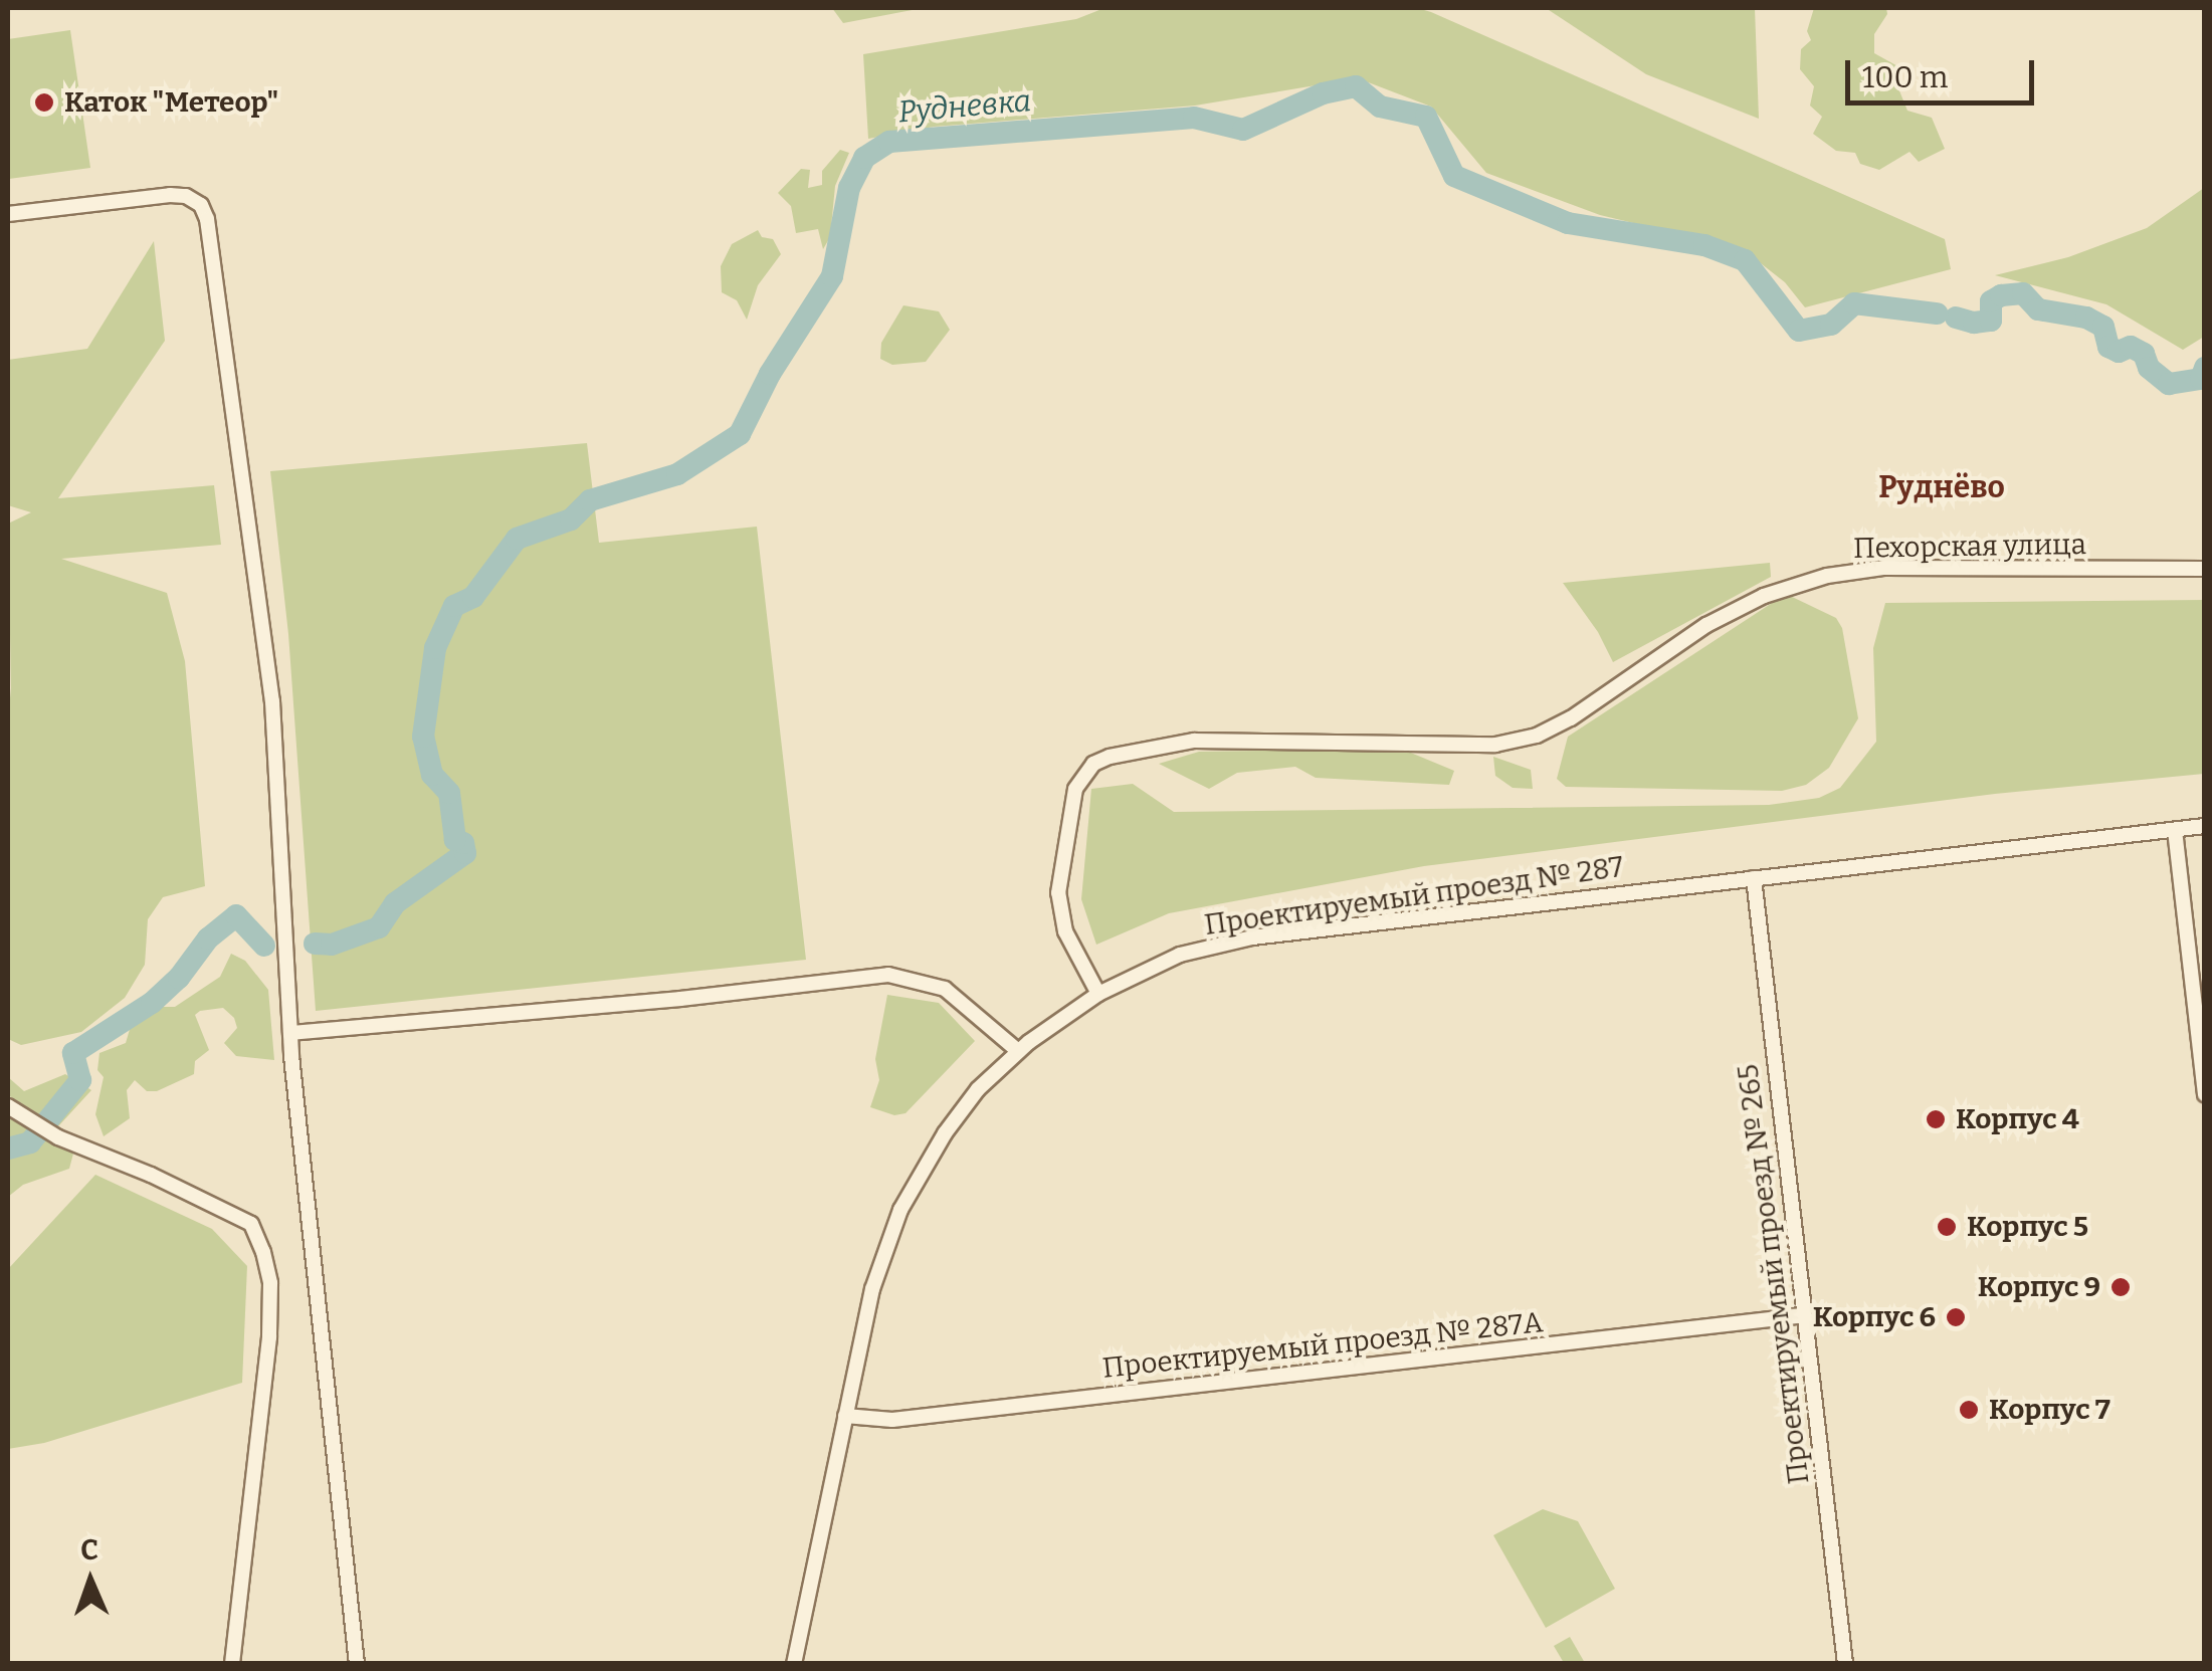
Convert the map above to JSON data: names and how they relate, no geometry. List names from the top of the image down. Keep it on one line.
{"streets":{"street":["Пехорская улица","Проектируемый проезд № 287","Проектируемый проезд № 265","Проектируемый проезд № 287А"]},"crossings":[["Пехорская улица","Проектируемый проезд № 287"],["Проектируемый проезд № 287","Проектируемый проезд № 265"],["Проектируемый проезд № 287","Проектируемый проезд № 287А"],["Проектируемый проезд № 265","Проектируемый проезд № 287А"]],"districts":["Руднёво"],"water":["Рудневка"],"places":["Каток \"Метеор\"","Корпус 4","Корпус 5","Корпус 9","Корпус 6","Корпус 7"],"scale_bar":"100 m","north":"top"}
